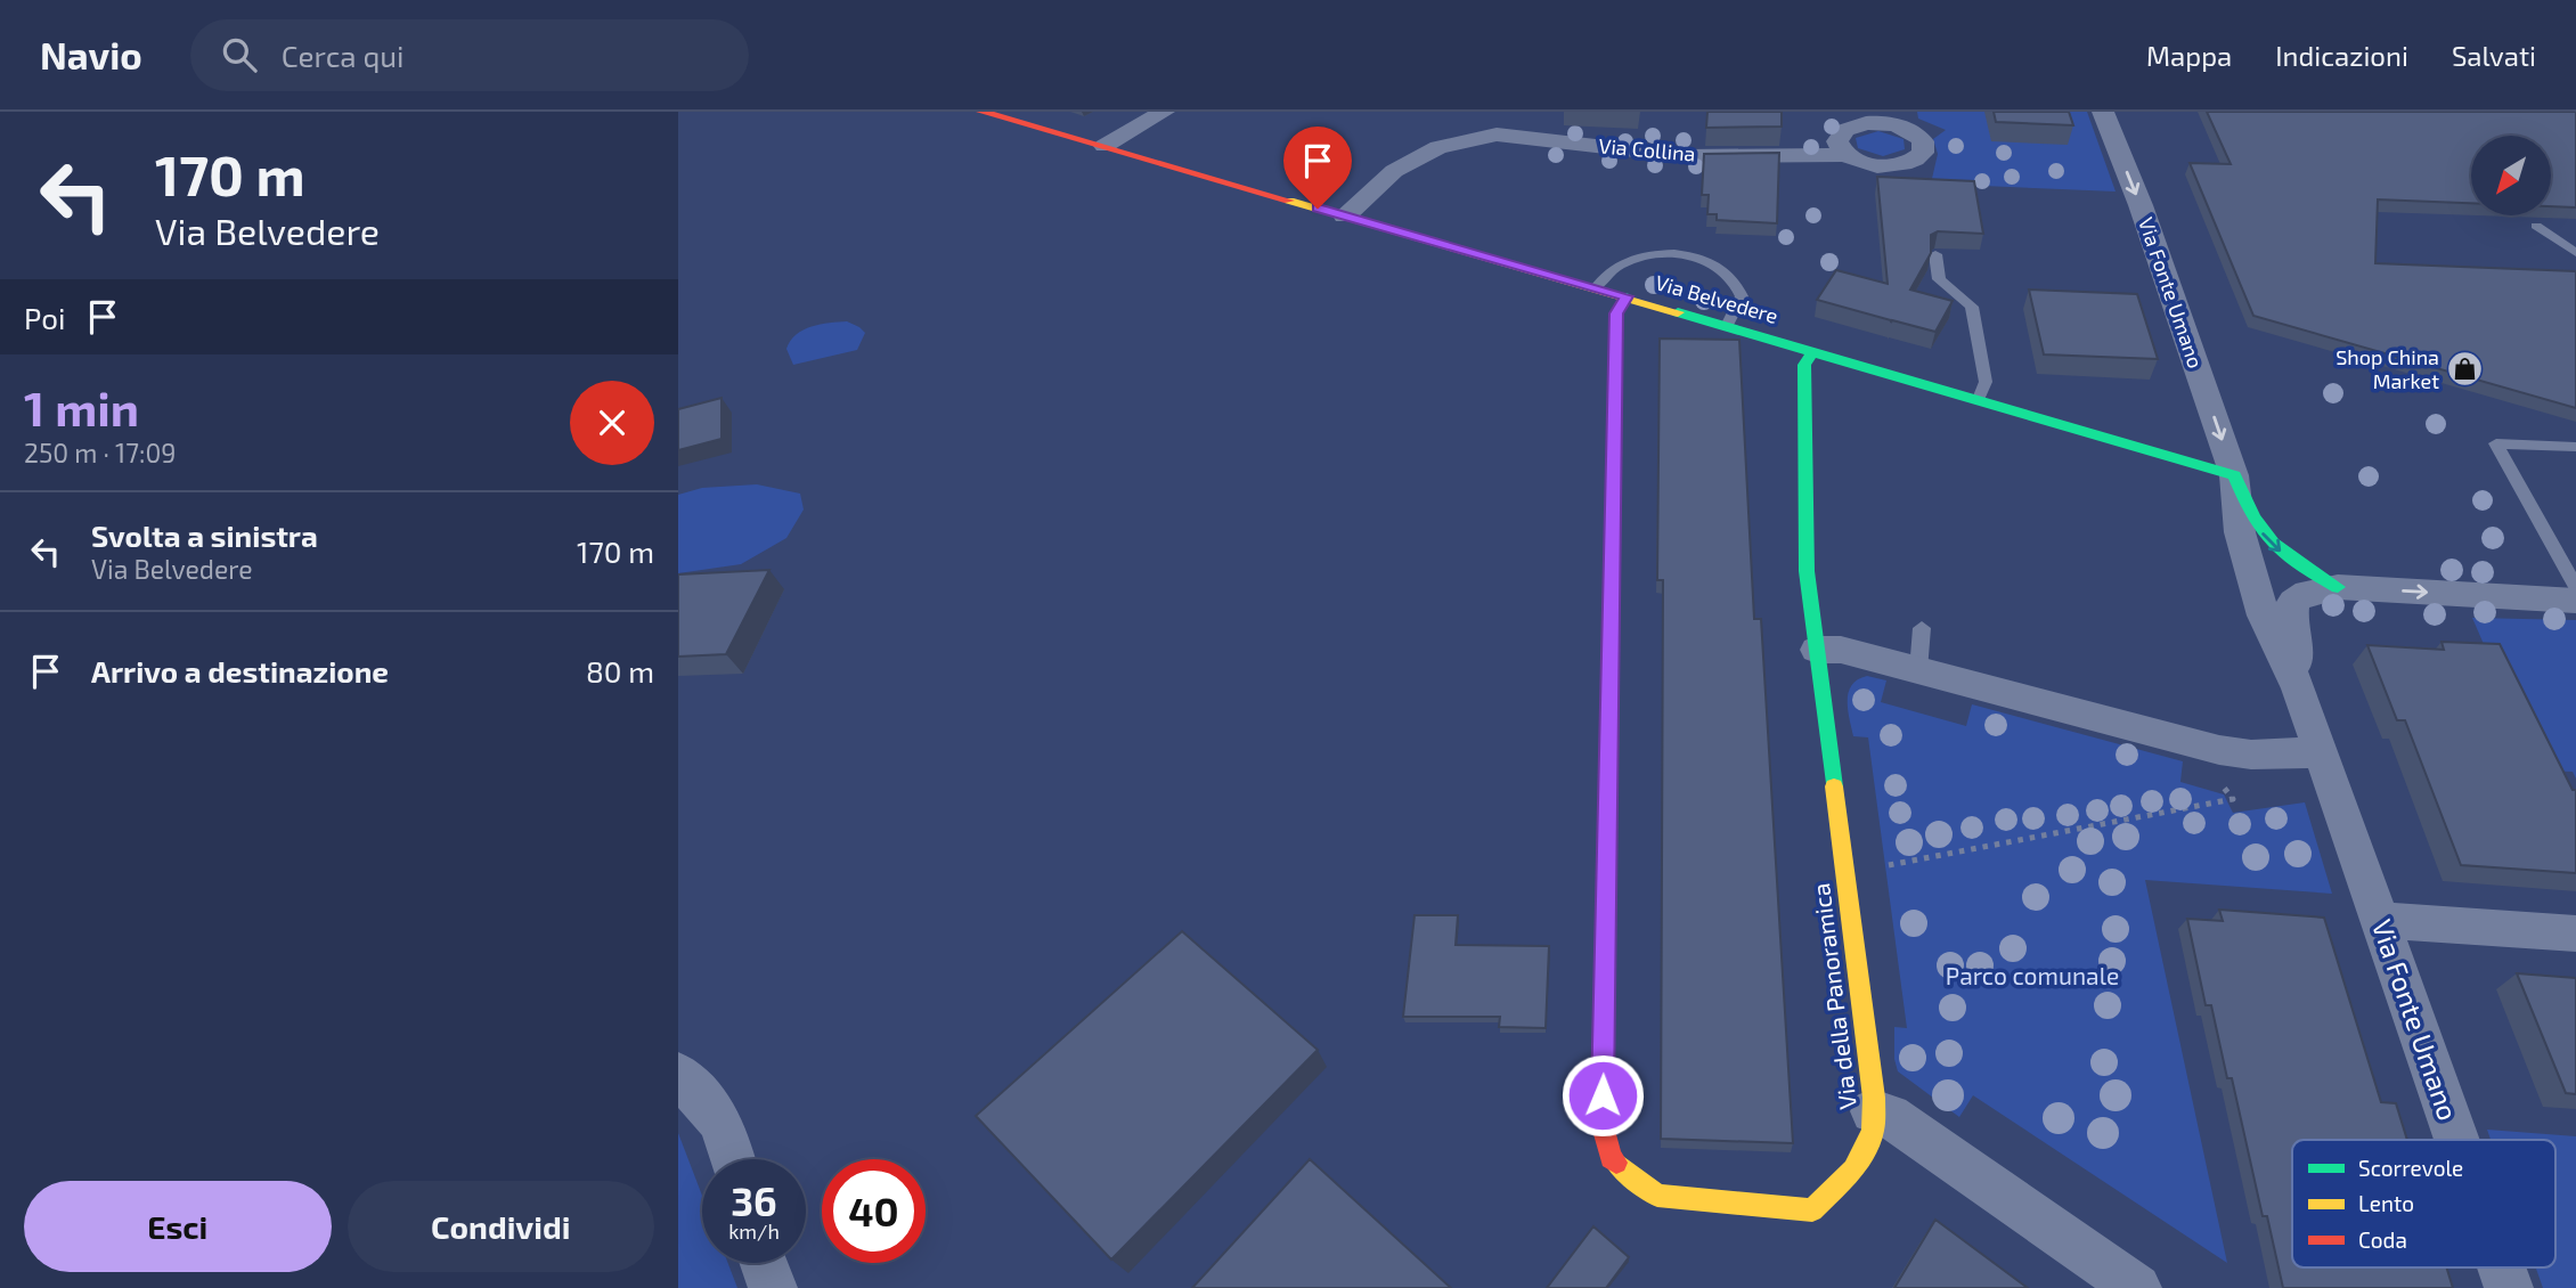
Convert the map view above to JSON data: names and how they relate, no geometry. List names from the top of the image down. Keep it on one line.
{"streets":{"street":["Via Collina","Via Fonte Umano","Via Belvedere","Via della Panoramica"]},"crossings":[["Via Collina","Via Belvedere"],["Via Fonte Umano","Via Belvedere"],["Via Belvedere","Via della Panoramica"]],"parks":["Parco comunale"],"places":{"shop":["Shop China Market"]},"legend":["Scorrevole","Lento","Coda"],"north":"bottom left","page":{"header":"Navio","search":"Cerca qui","nav":["Mappa","Indicazioni","Salvati"],"turn":["170 m","Via Belvedere"],"then":"Poi","heading":["1 min","250 m · 17:09"],"list":[{"name":"Svolta a sinistra","note":"Via Belvedere","value":"170 m"},{"name":"Arrivo a destinazione","value":"80 m"}],"speed":"36 km/h","limit":"40","buttons":["Esci","Condividi"]}}
